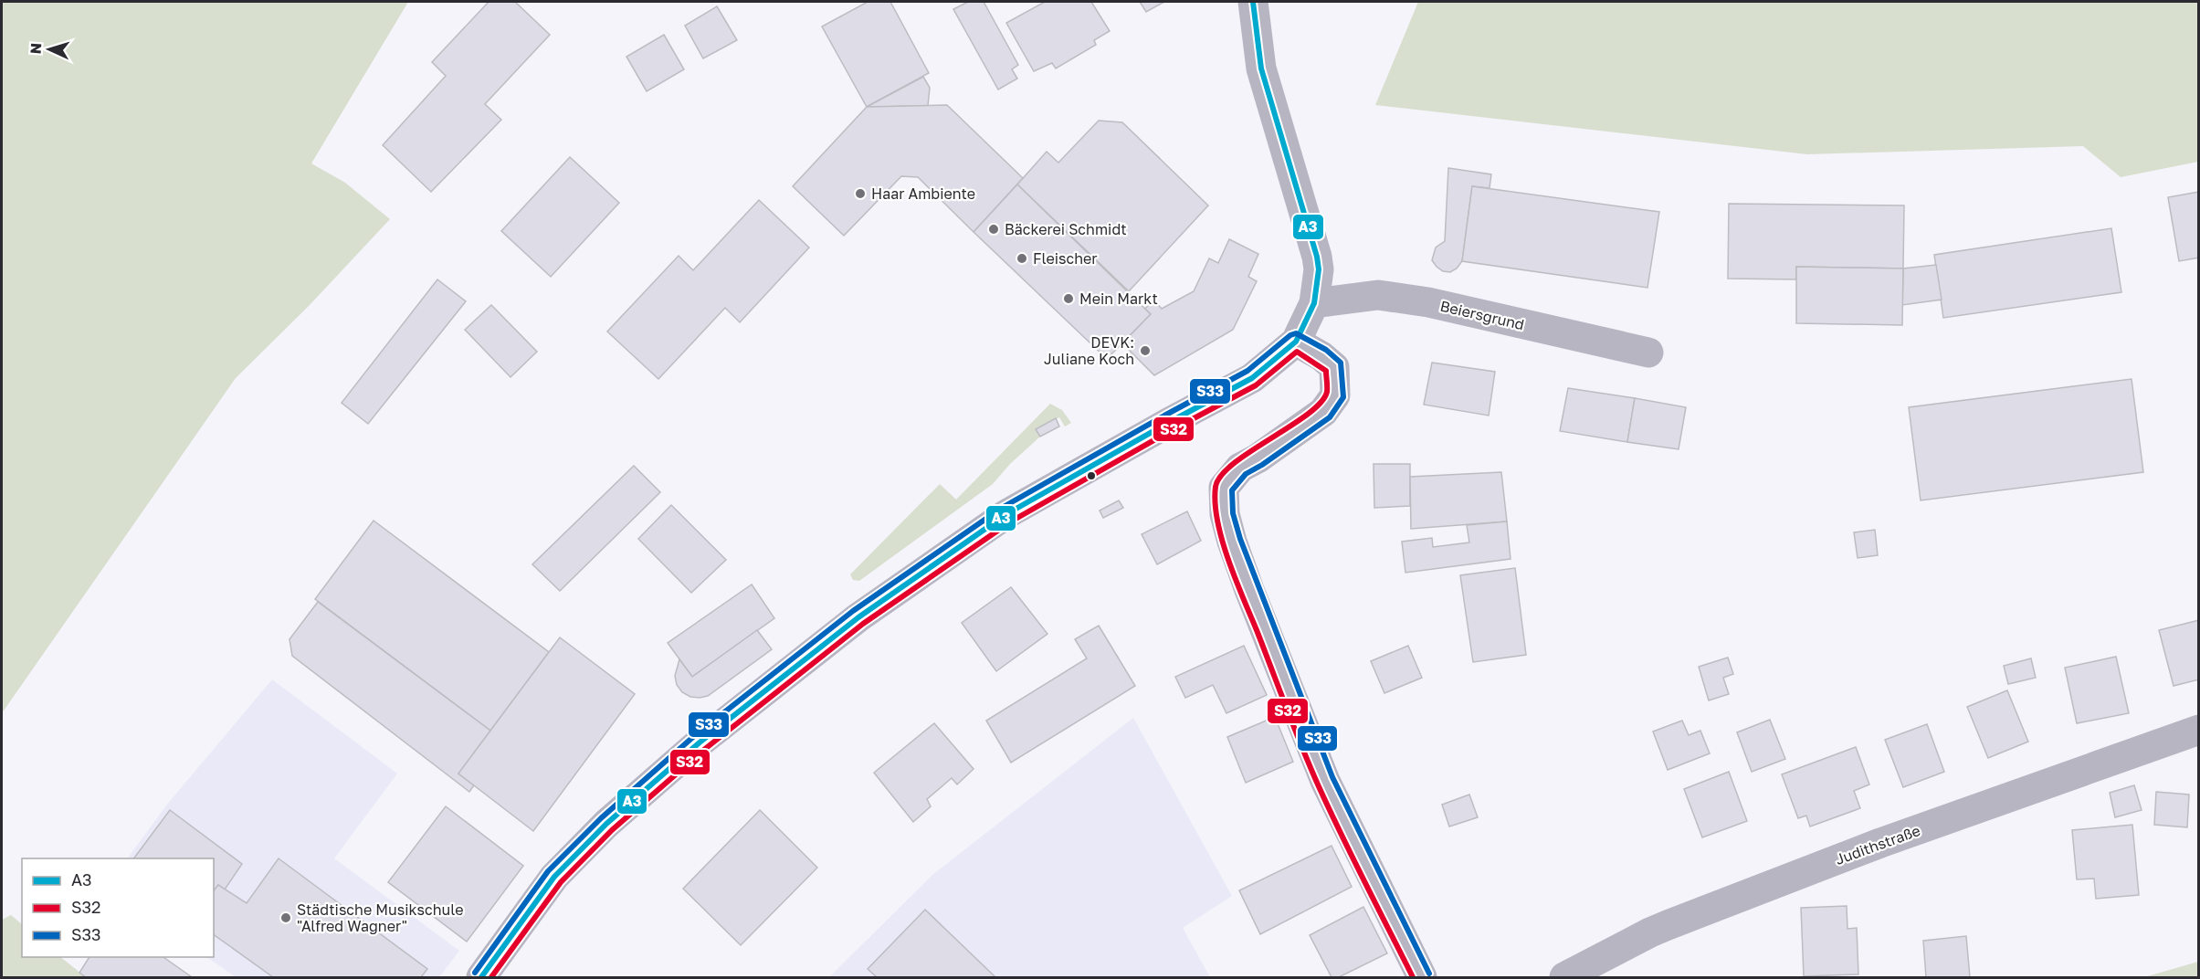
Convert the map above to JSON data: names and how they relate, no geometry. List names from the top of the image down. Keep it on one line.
{"streets":{"street":["Beiersgrund","Judithstraße"]},"places":["Haar Ambiente","Bäckerei Schmidt","Fleischer","Mein Markt","DEVK: Juliane Koch","Städtische Musikschule \"Alfred Wagner\""],"lines":["transit line A3","transit line S33","transit line S32"],"legend":["A3","S32","S33"],"north":"left"}
